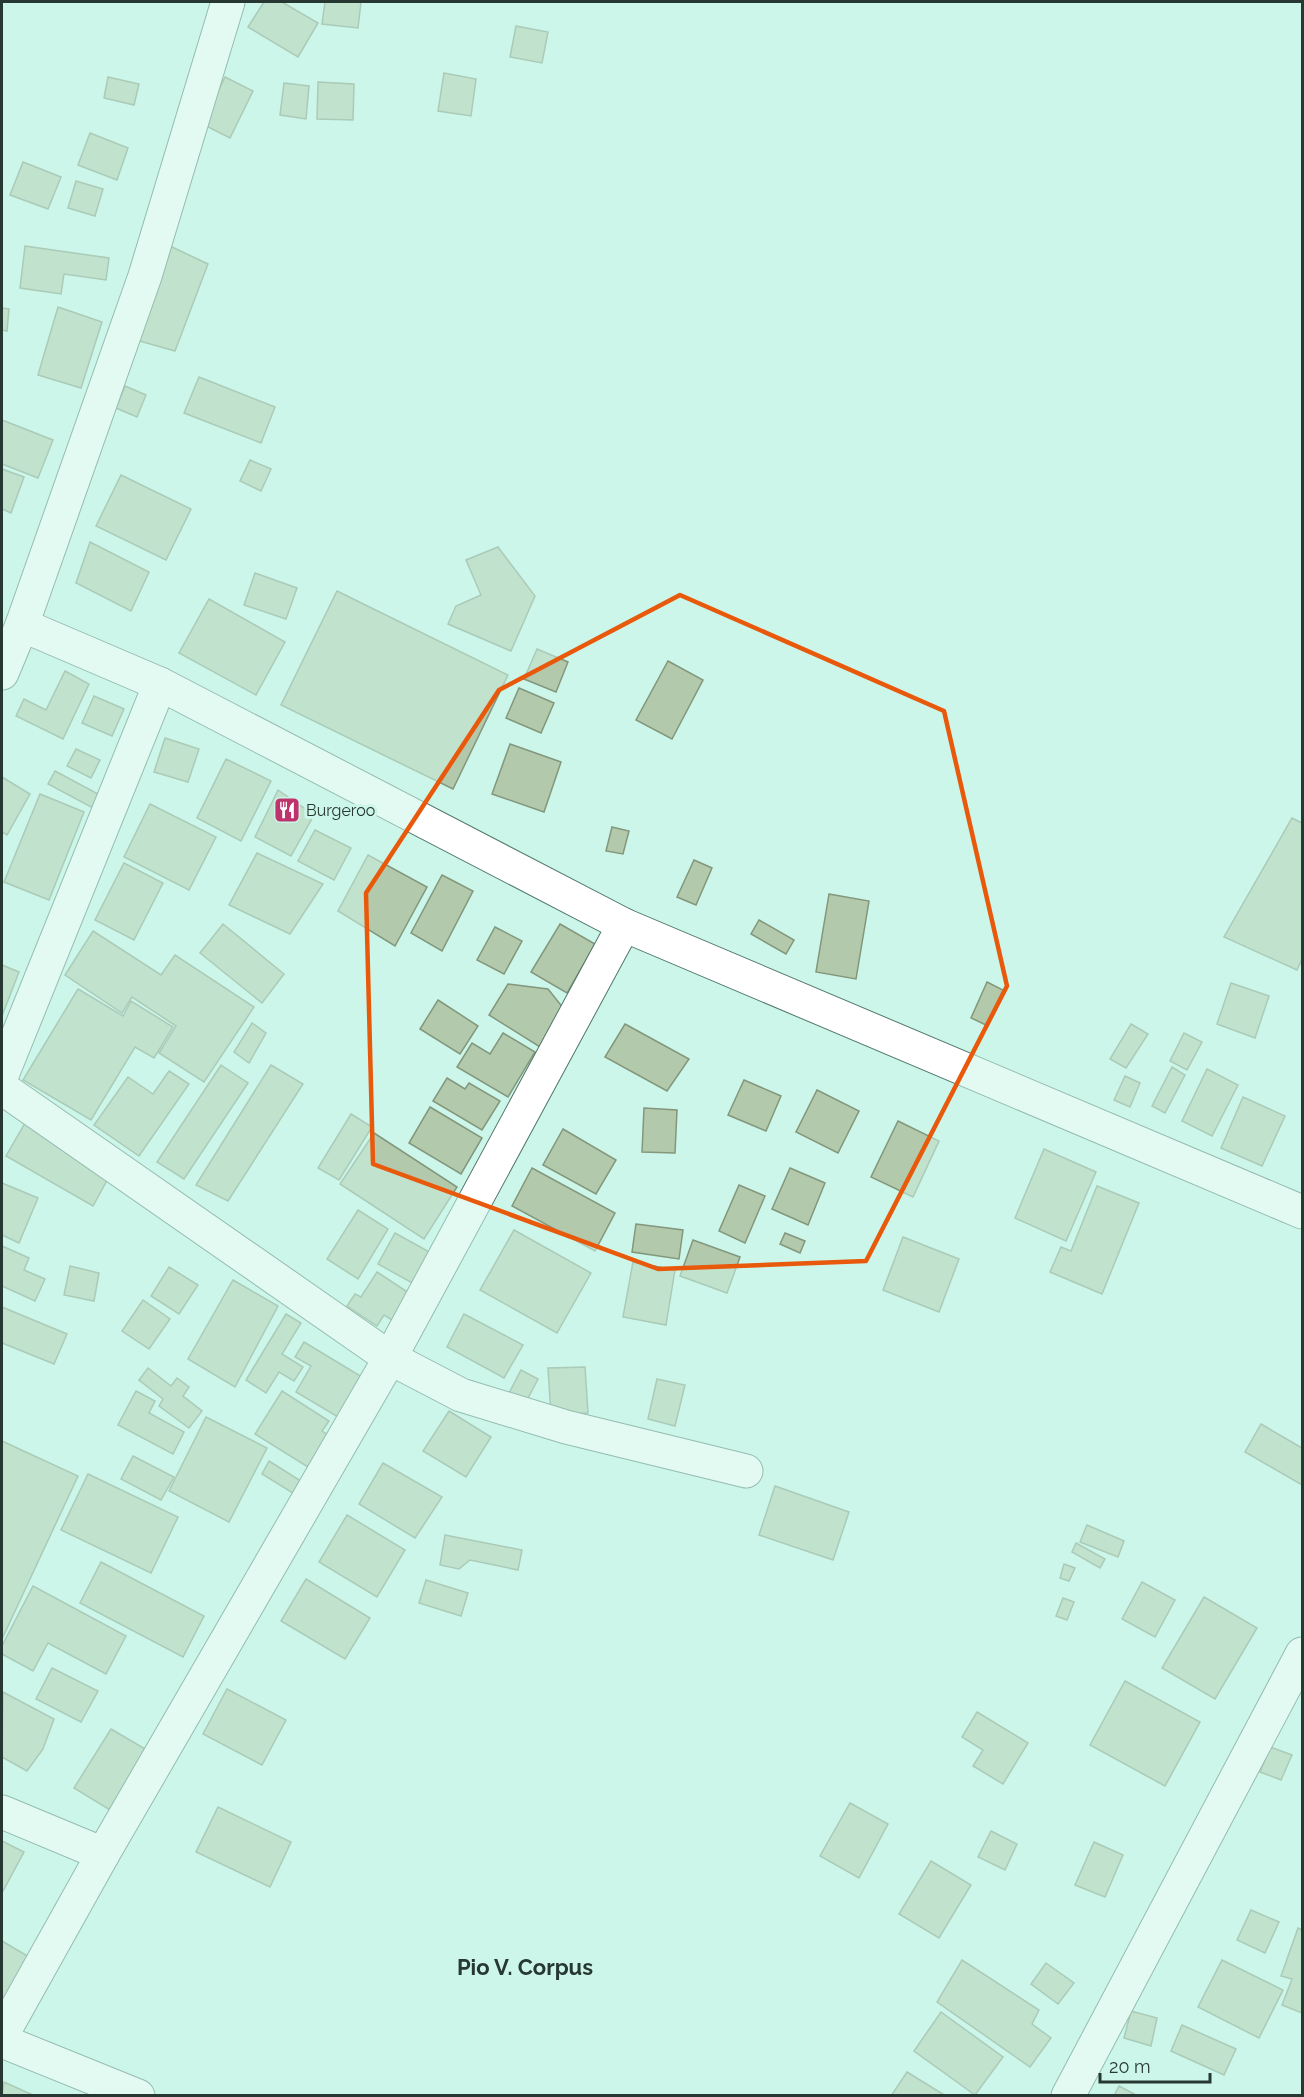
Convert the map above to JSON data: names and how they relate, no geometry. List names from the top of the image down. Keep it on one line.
{"districts":["Pio V. Corpus"],"places":{"restaurant":["Burgeroo"]},"scale_bar":"20 m"}
